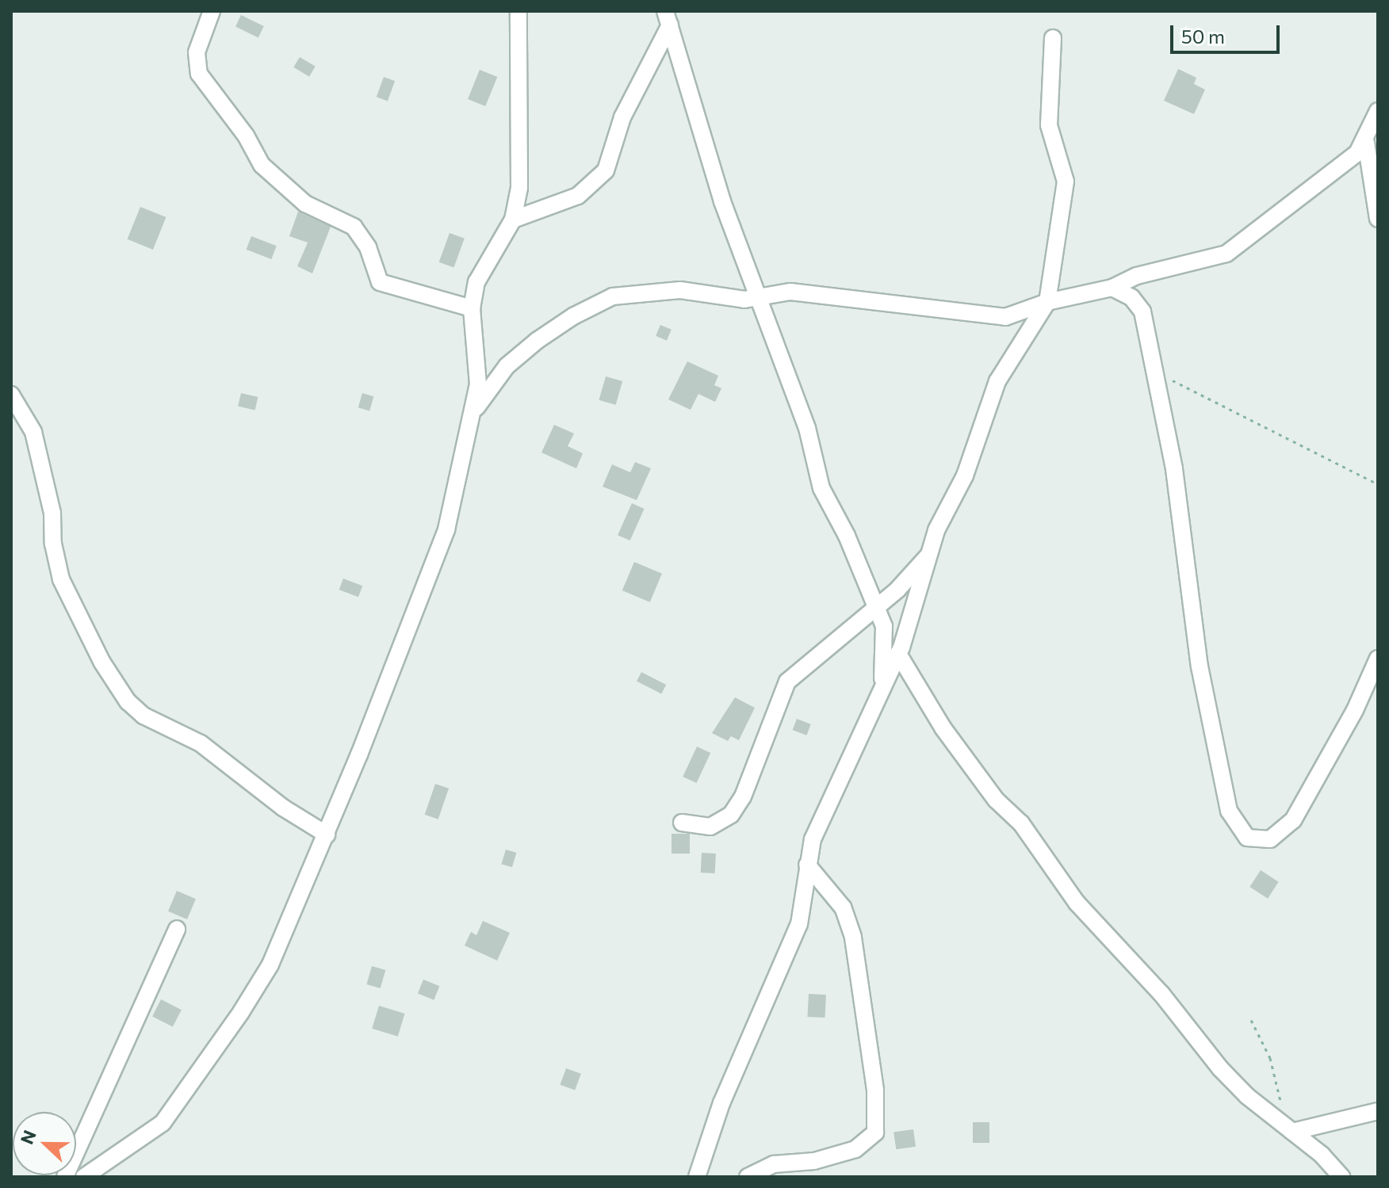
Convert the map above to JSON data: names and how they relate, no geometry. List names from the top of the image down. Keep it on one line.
{"scale_bar":"50 m","north":"left"}
